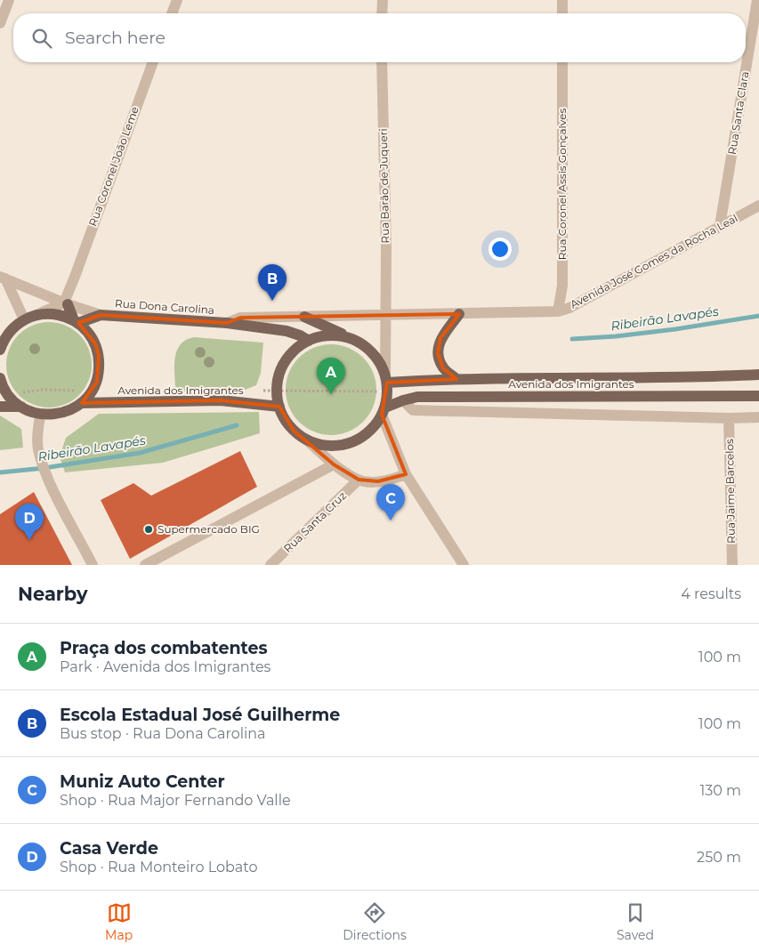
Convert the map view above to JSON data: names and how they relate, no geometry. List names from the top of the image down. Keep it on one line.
{"streets":{"main road":["Rua Dona Carolina","Avenida dos Imigrantes"],"street":["Rua Santa Clara","Rua Coronel João Leme","Rua Coronel Assis Gonçalves","Rua Barão de Juqueri","Avenida José Gomes da Rocha Leal","Rua Jaime Barcelos","Rua Santa Cruz"]},"crossings":[["Rua Santa Clara","Avenida José Gomes da Rocha Leal"],["Rua Coronel João Leme","Rua Dona Carolina"],["Rua Coronel João Leme","Avenida dos Imigrantes"],["Rua Coronel Assis Gonçalves","Avenida José Gomes da Rocha Leal"],["Rua Barão de Juqueri","Avenida José Gomes da Rocha Leal"],["Rua Barão de Juqueri","Rua Dona Carolina"],["Avenida José Gomes da Rocha Leal","Rua Dona Carolina"],["Rua Dona Carolina","Avenida dos Imigrantes"]],"water":["Ribeirão Lavapés"],"places":["Supermercado BIG"],"page":{"search":"Search here","pins":["B","A","C","D"],"heading":["Nearby","4 results"],"list":[{"mark":"A","name":"Praça dos combatentes","note":"Park · Avenida dos Imigrantes","value":"100 m"},{"mark":"B","name":"Escola Estadual José Guilherme","note":"Bus stop · Rua Dona Carolina","value":"100 m"},{"mark":"C","name":"Muniz Auto Center","note":"Shop · Rua Major Fernando Valle","value":"130 m"},{"mark":"D","name":"Casa Verde","note":"Shop · Rua Monteiro Lobato","value":"250 m"}],"nav":["Map","Directions","Saved"]}}
